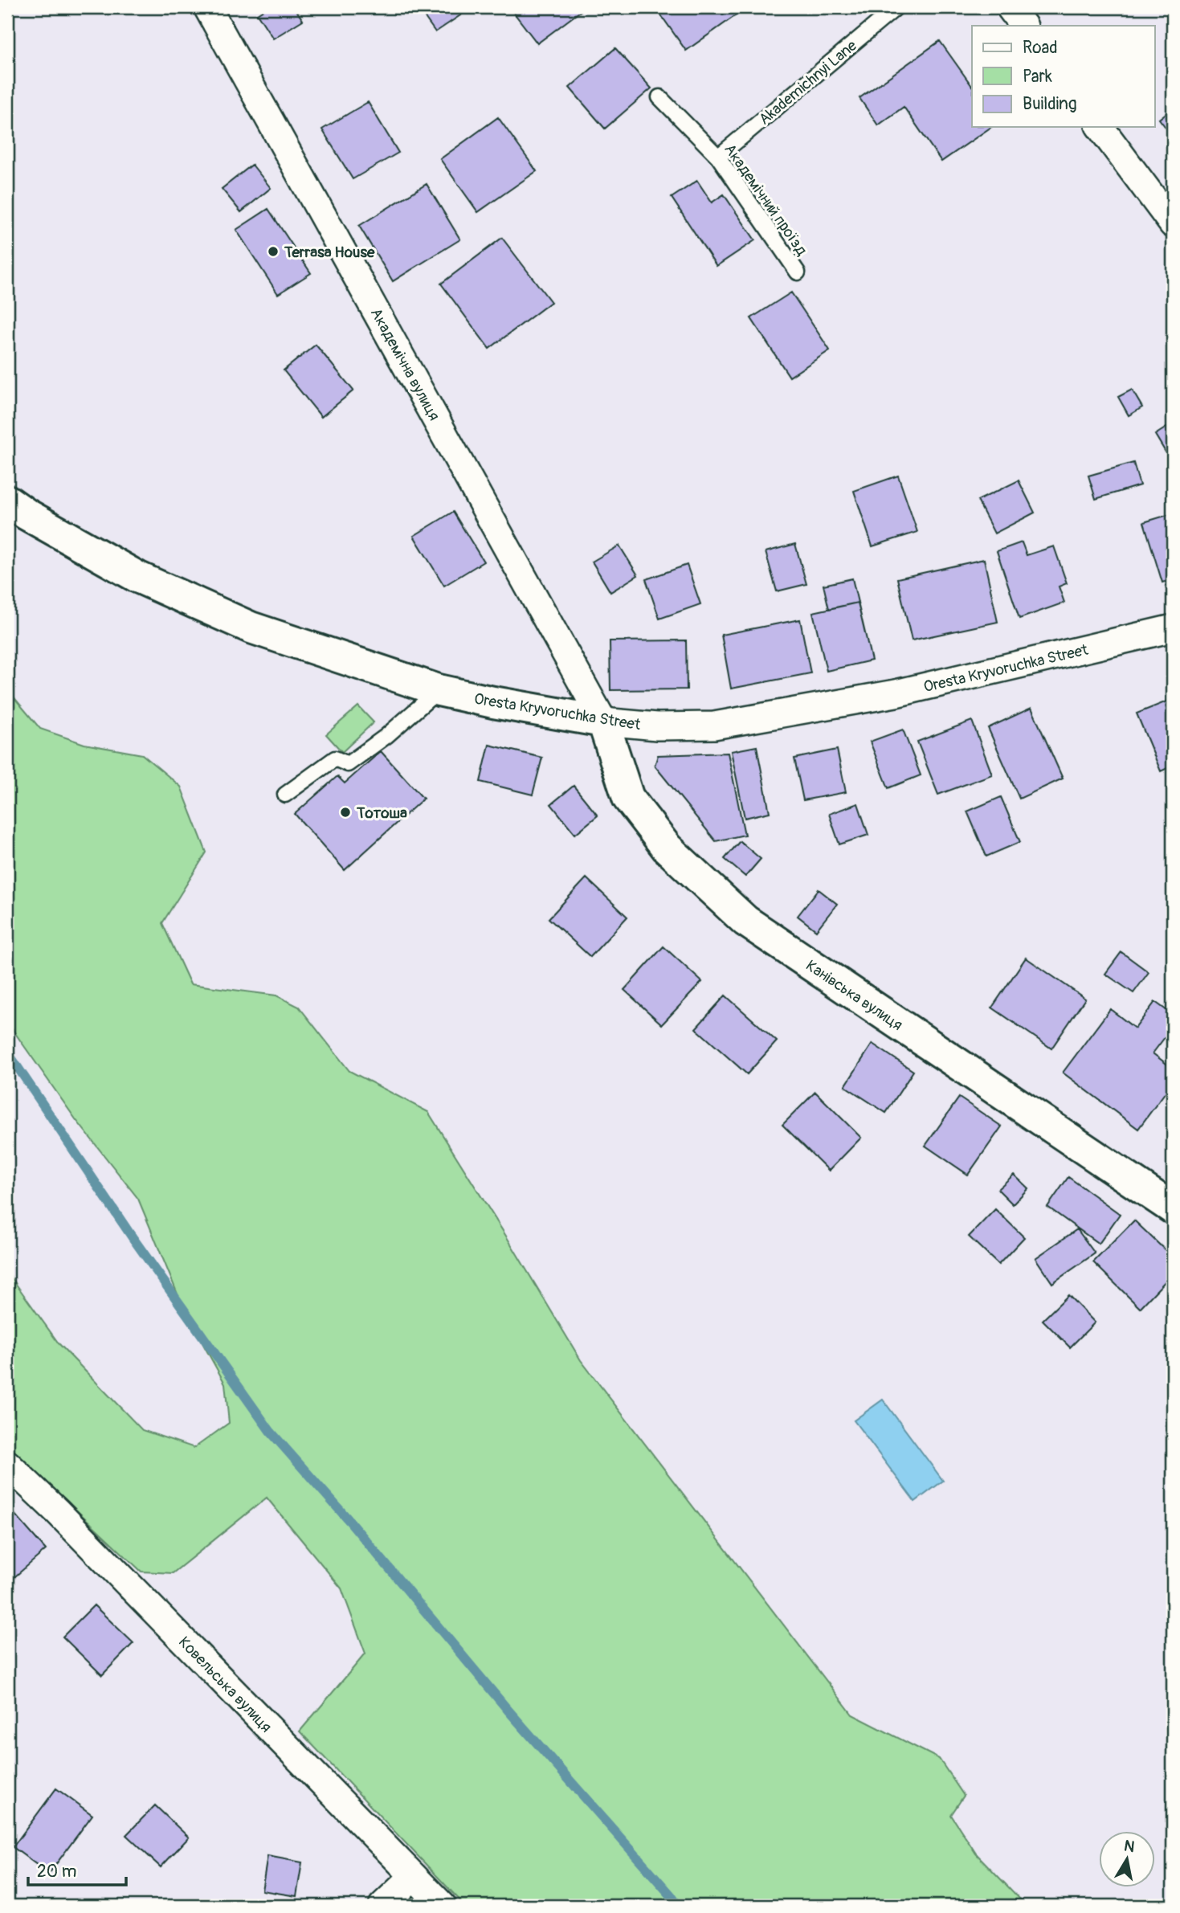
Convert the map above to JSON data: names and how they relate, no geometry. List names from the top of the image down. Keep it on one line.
{"streets":{"street":["Академічна вулиця","Oresta Kryvoruchka Street","Канівська вулиця","Ковельська вулиця"],"lane":["Akademichnyi Lane","Академічний проїзд"]},"crossings":[["Akademichnyi Lane","Академічний проїзд"],["Академічна вулиця","Oresta Kryvoruchka Street"],["Академічна вулиця","Канівська вулиця"],["Oresta Kryvoruchka Street","Канівська вулиця"]],"places":["Terrasa House","Тотоша"],"legend":["Road","Park","Building"],"scale_bar":"20 m","north":"top"}
